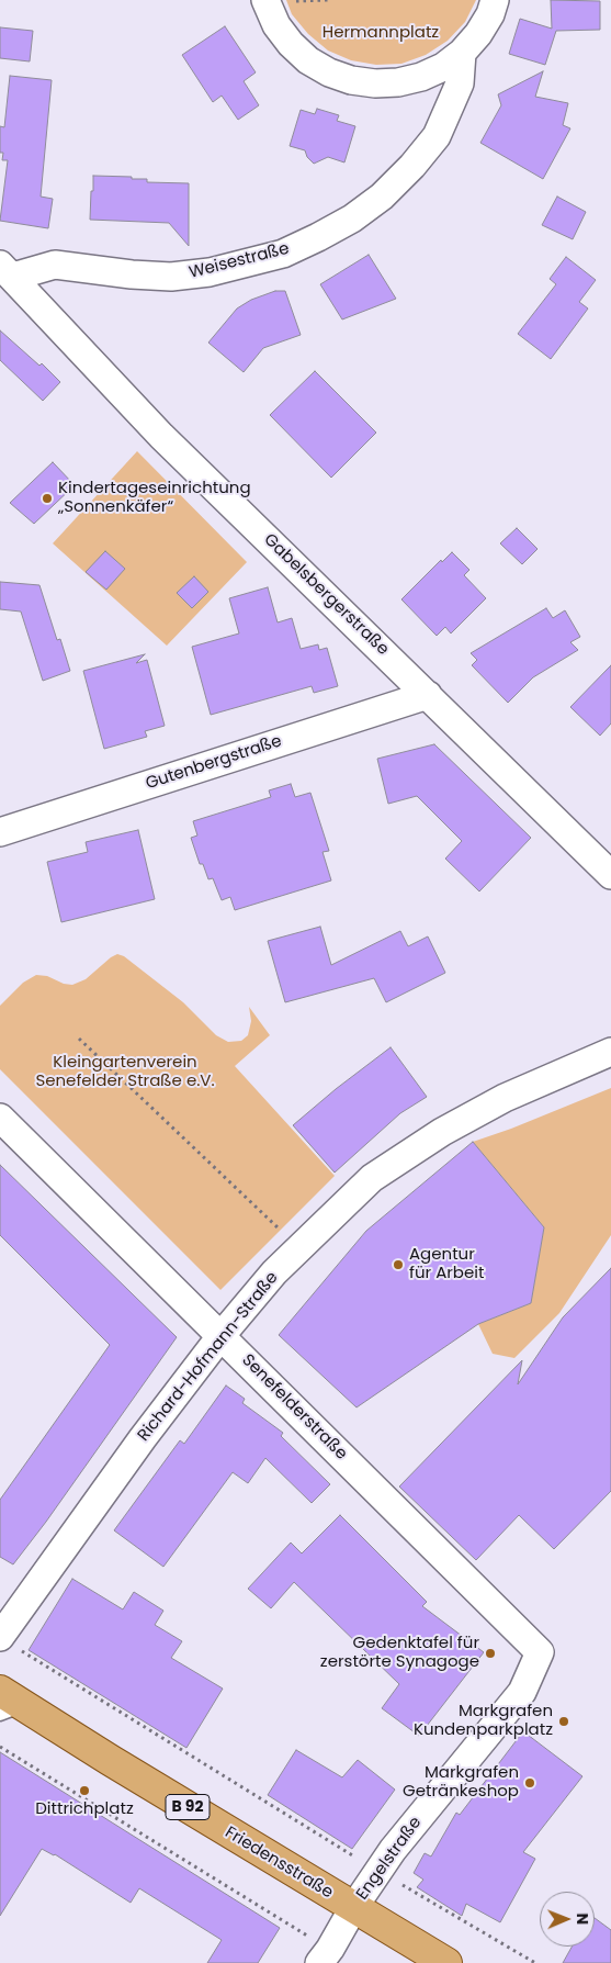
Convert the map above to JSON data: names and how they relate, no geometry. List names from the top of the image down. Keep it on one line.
{"streets":{"main road":["B 92","Friedensstraße"],"street":["Weisestraße","Gabelsbergerstraße","Gutenbergstraße","Richard-Hofmann-Straße","Senefelderstraße","Engelstraße"]},"crossings":[["Weisestraße","Gabelsbergerstraße"],["Gabelsbergerstraße","Gutenbergstraße"],["Richard-Hofmann-Straße","Senefelderstraße"],["Senefelderstraße","Engelstraße"],["Engelstraße","Friedensstraße"]],"parks":["Hermannplatz","Kleingartenverein Senefelder Straße e.V."],"places":["Kindertageseinrichtung „Sonnenkäfer“","Agentur für Arbeit","Gedenktafel für zerstörte Synagoge","Markgrafen Kundenparkplatz","Markgrafen Getränkeshop","Dittrichplatz"],"north":"right"}
